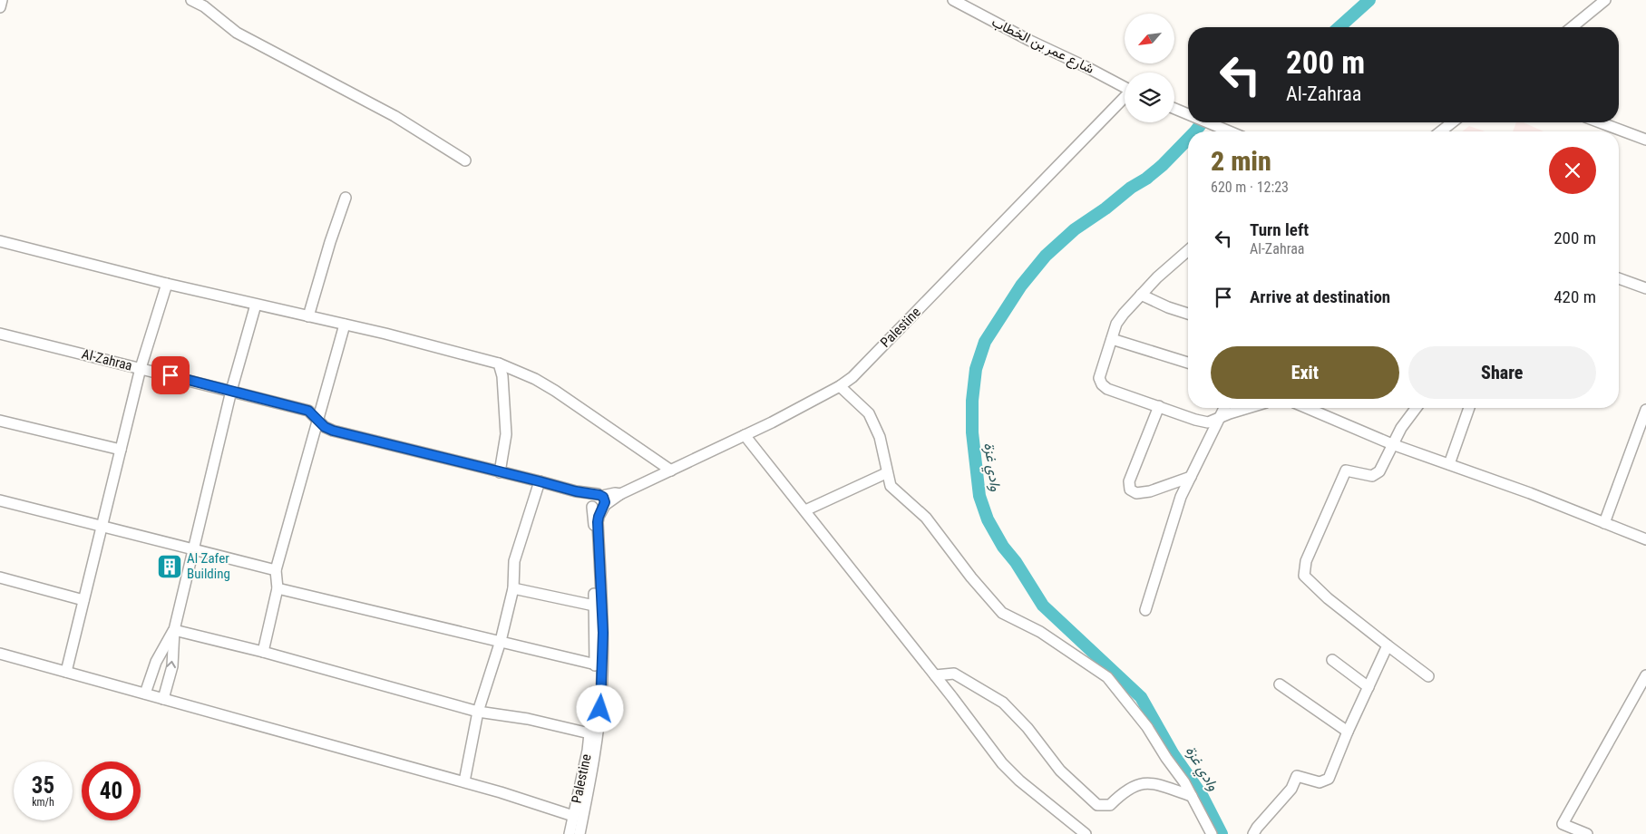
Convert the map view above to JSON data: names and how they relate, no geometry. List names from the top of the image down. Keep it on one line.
{"streets":{"street":["شارع عمر بن الخطاب","Palestine","Al-Zahraa"]},"crossings":[["Palestine","Al-Zahraa"]],"water":["وادي غزة"],"places":{"building":["Al Zafer Building"]},"north":"bottom left","page":{"turn":["200 m","Al-Zahraa"],"heading":["2 min","620 m · 12:23"],"list":[{"name":"Turn left","note":"Al-Zahraa","value":"200 m"},{"name":"Arrive at destination","value":"420 m"}],"buttons":["Exit","Share"],"speed":"35 km/h","limit":"40"}}
